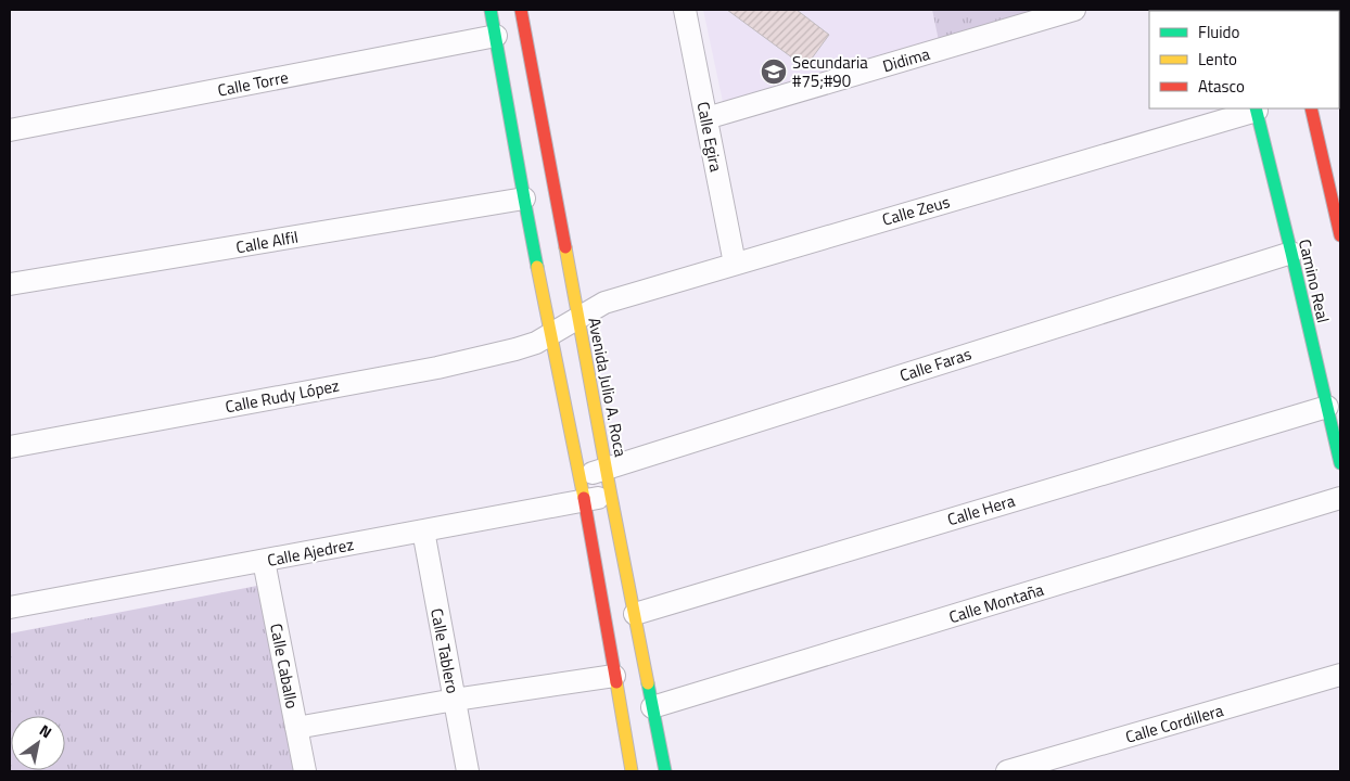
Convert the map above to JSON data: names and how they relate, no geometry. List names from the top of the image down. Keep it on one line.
{"streets":{"street":["Didima","Calle Torre","Calle Egira","Calle Zeus","Calle Alfil","Camino Real","Calle Faras","Avenida Julio A. Roca","Calle Rudy López","Calle Hera","Calle Ajedrez","Calle Montaña","Calle Tablero","Calle Caballo","Calle Cordillera"]},"crossings":[["Didima","Calle Egira"],["Calle Egira","Calle Zeus"],["Calle Zeus","Camino Real"],["Calle Zeus","Avenida Julio A. Roca"],["Calle Zeus","Calle Rudy López"],["Camino Real","Calle Faras"],["Camino Real","Calle Hera"],["Calle Faras","Avenida Julio A. Roca"],["Avenida Julio A. Roca","Calle Rudy López"],["Avenida Julio A. Roca","Calle Hera"],["Avenida Julio A. Roca","Calle Ajedrez"],["Avenida Julio A. Roca","Calle Montaña"],["Calle Ajedrez","Calle Tablero"],["Calle Ajedrez","Calle Caballo"]],"places":{"school or university":["Secundaria #75;#90"]},"legend":["Fluido","Lento","Atasco"],"north":"top right"}
